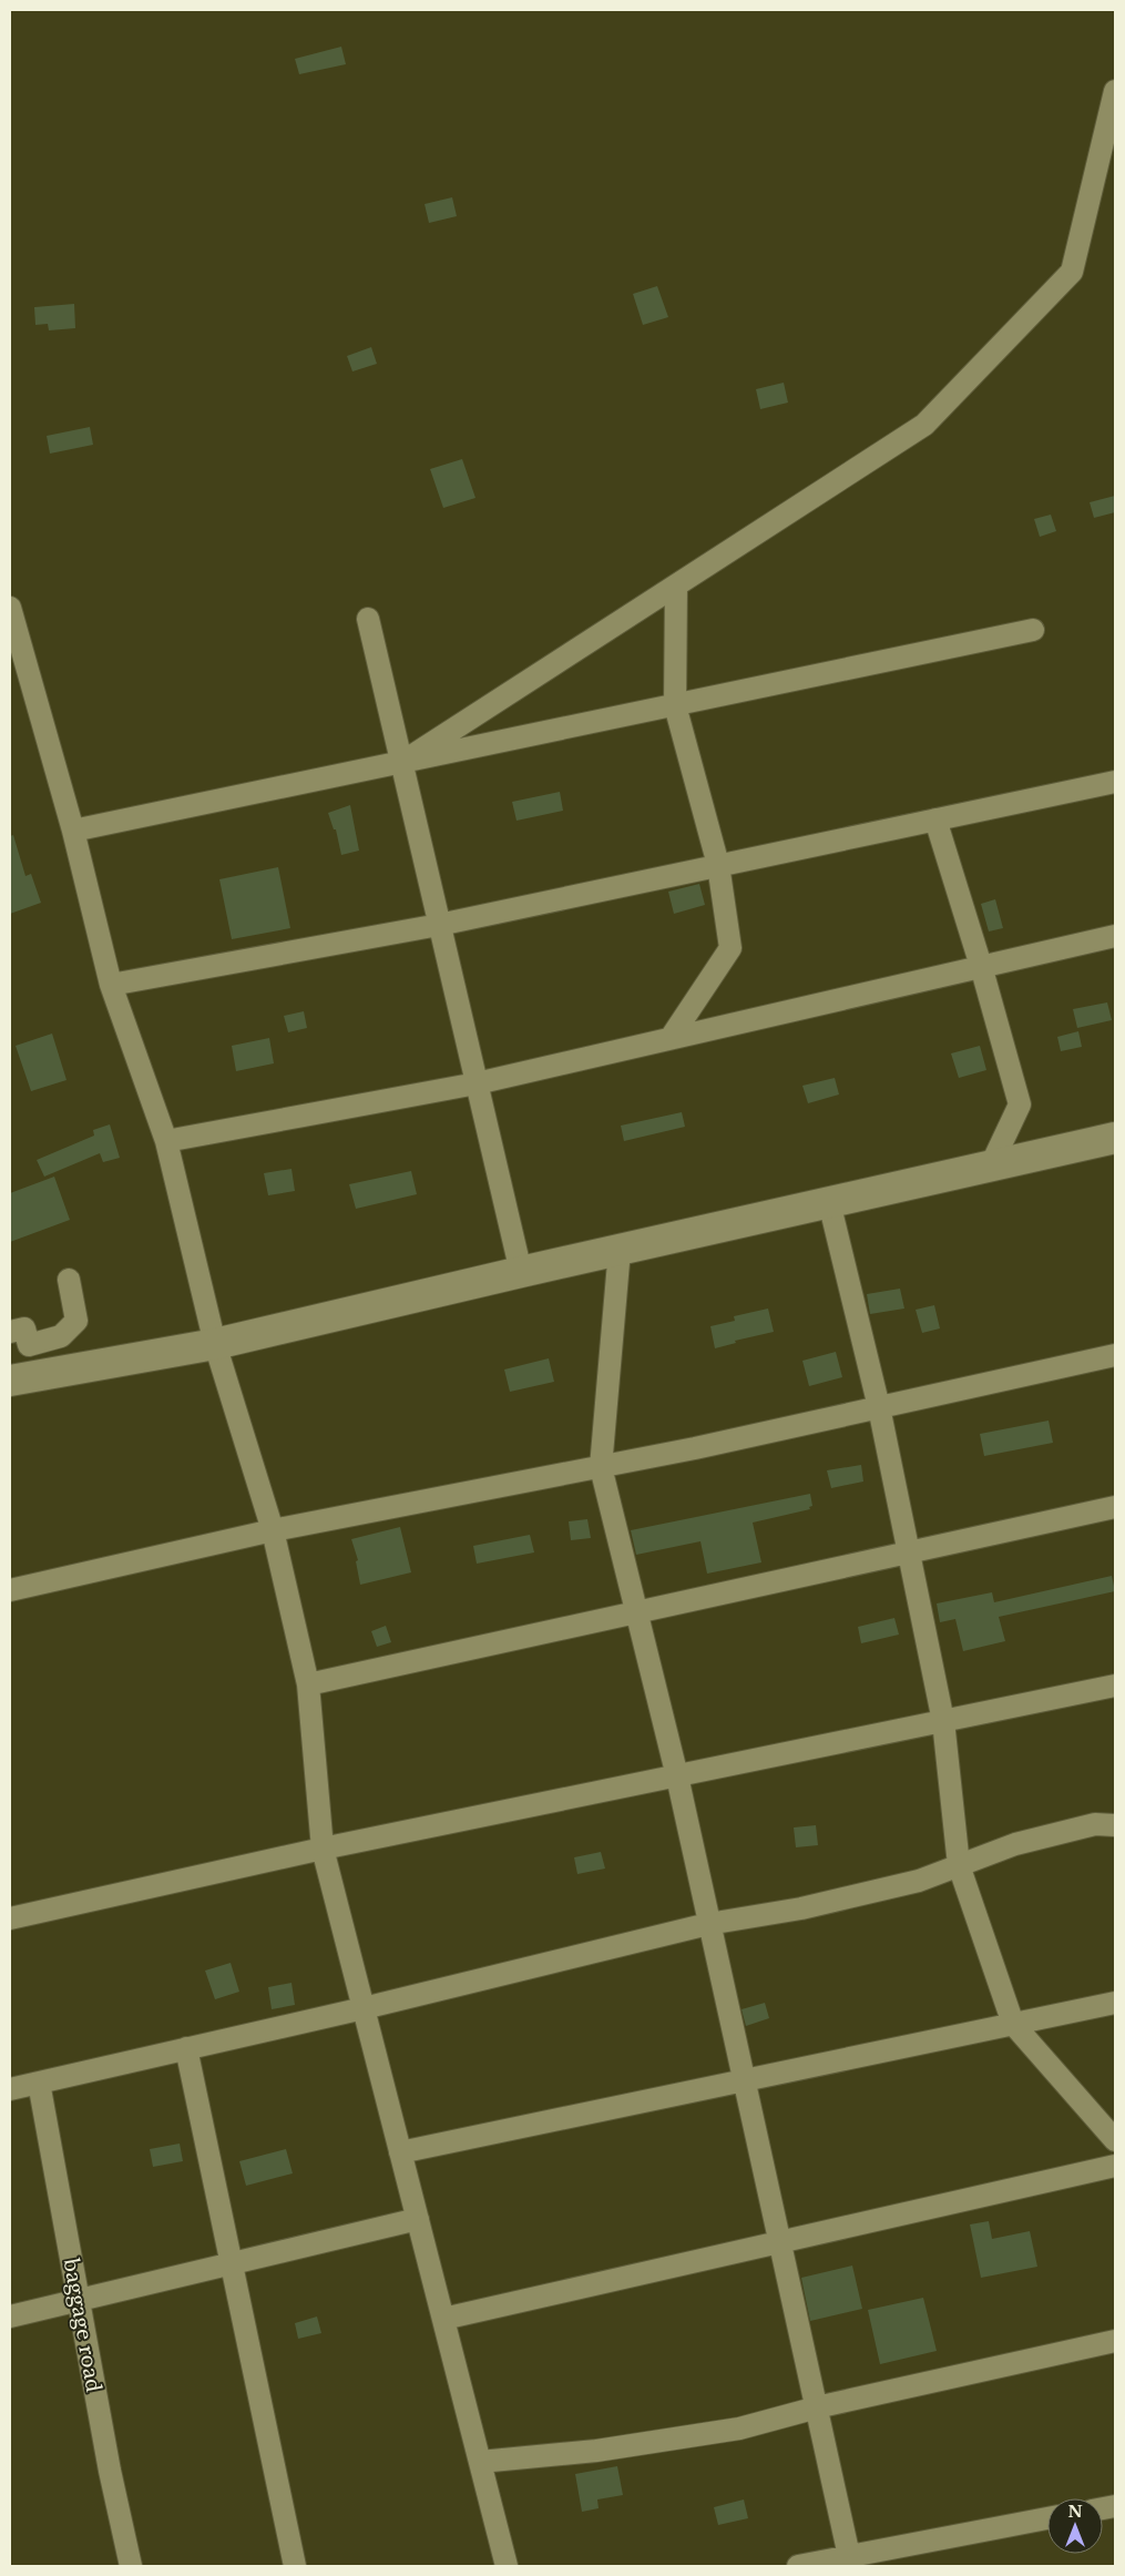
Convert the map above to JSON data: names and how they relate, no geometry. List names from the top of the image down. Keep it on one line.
{"streets":{"street":["baggage road"]},"north":"top"}
